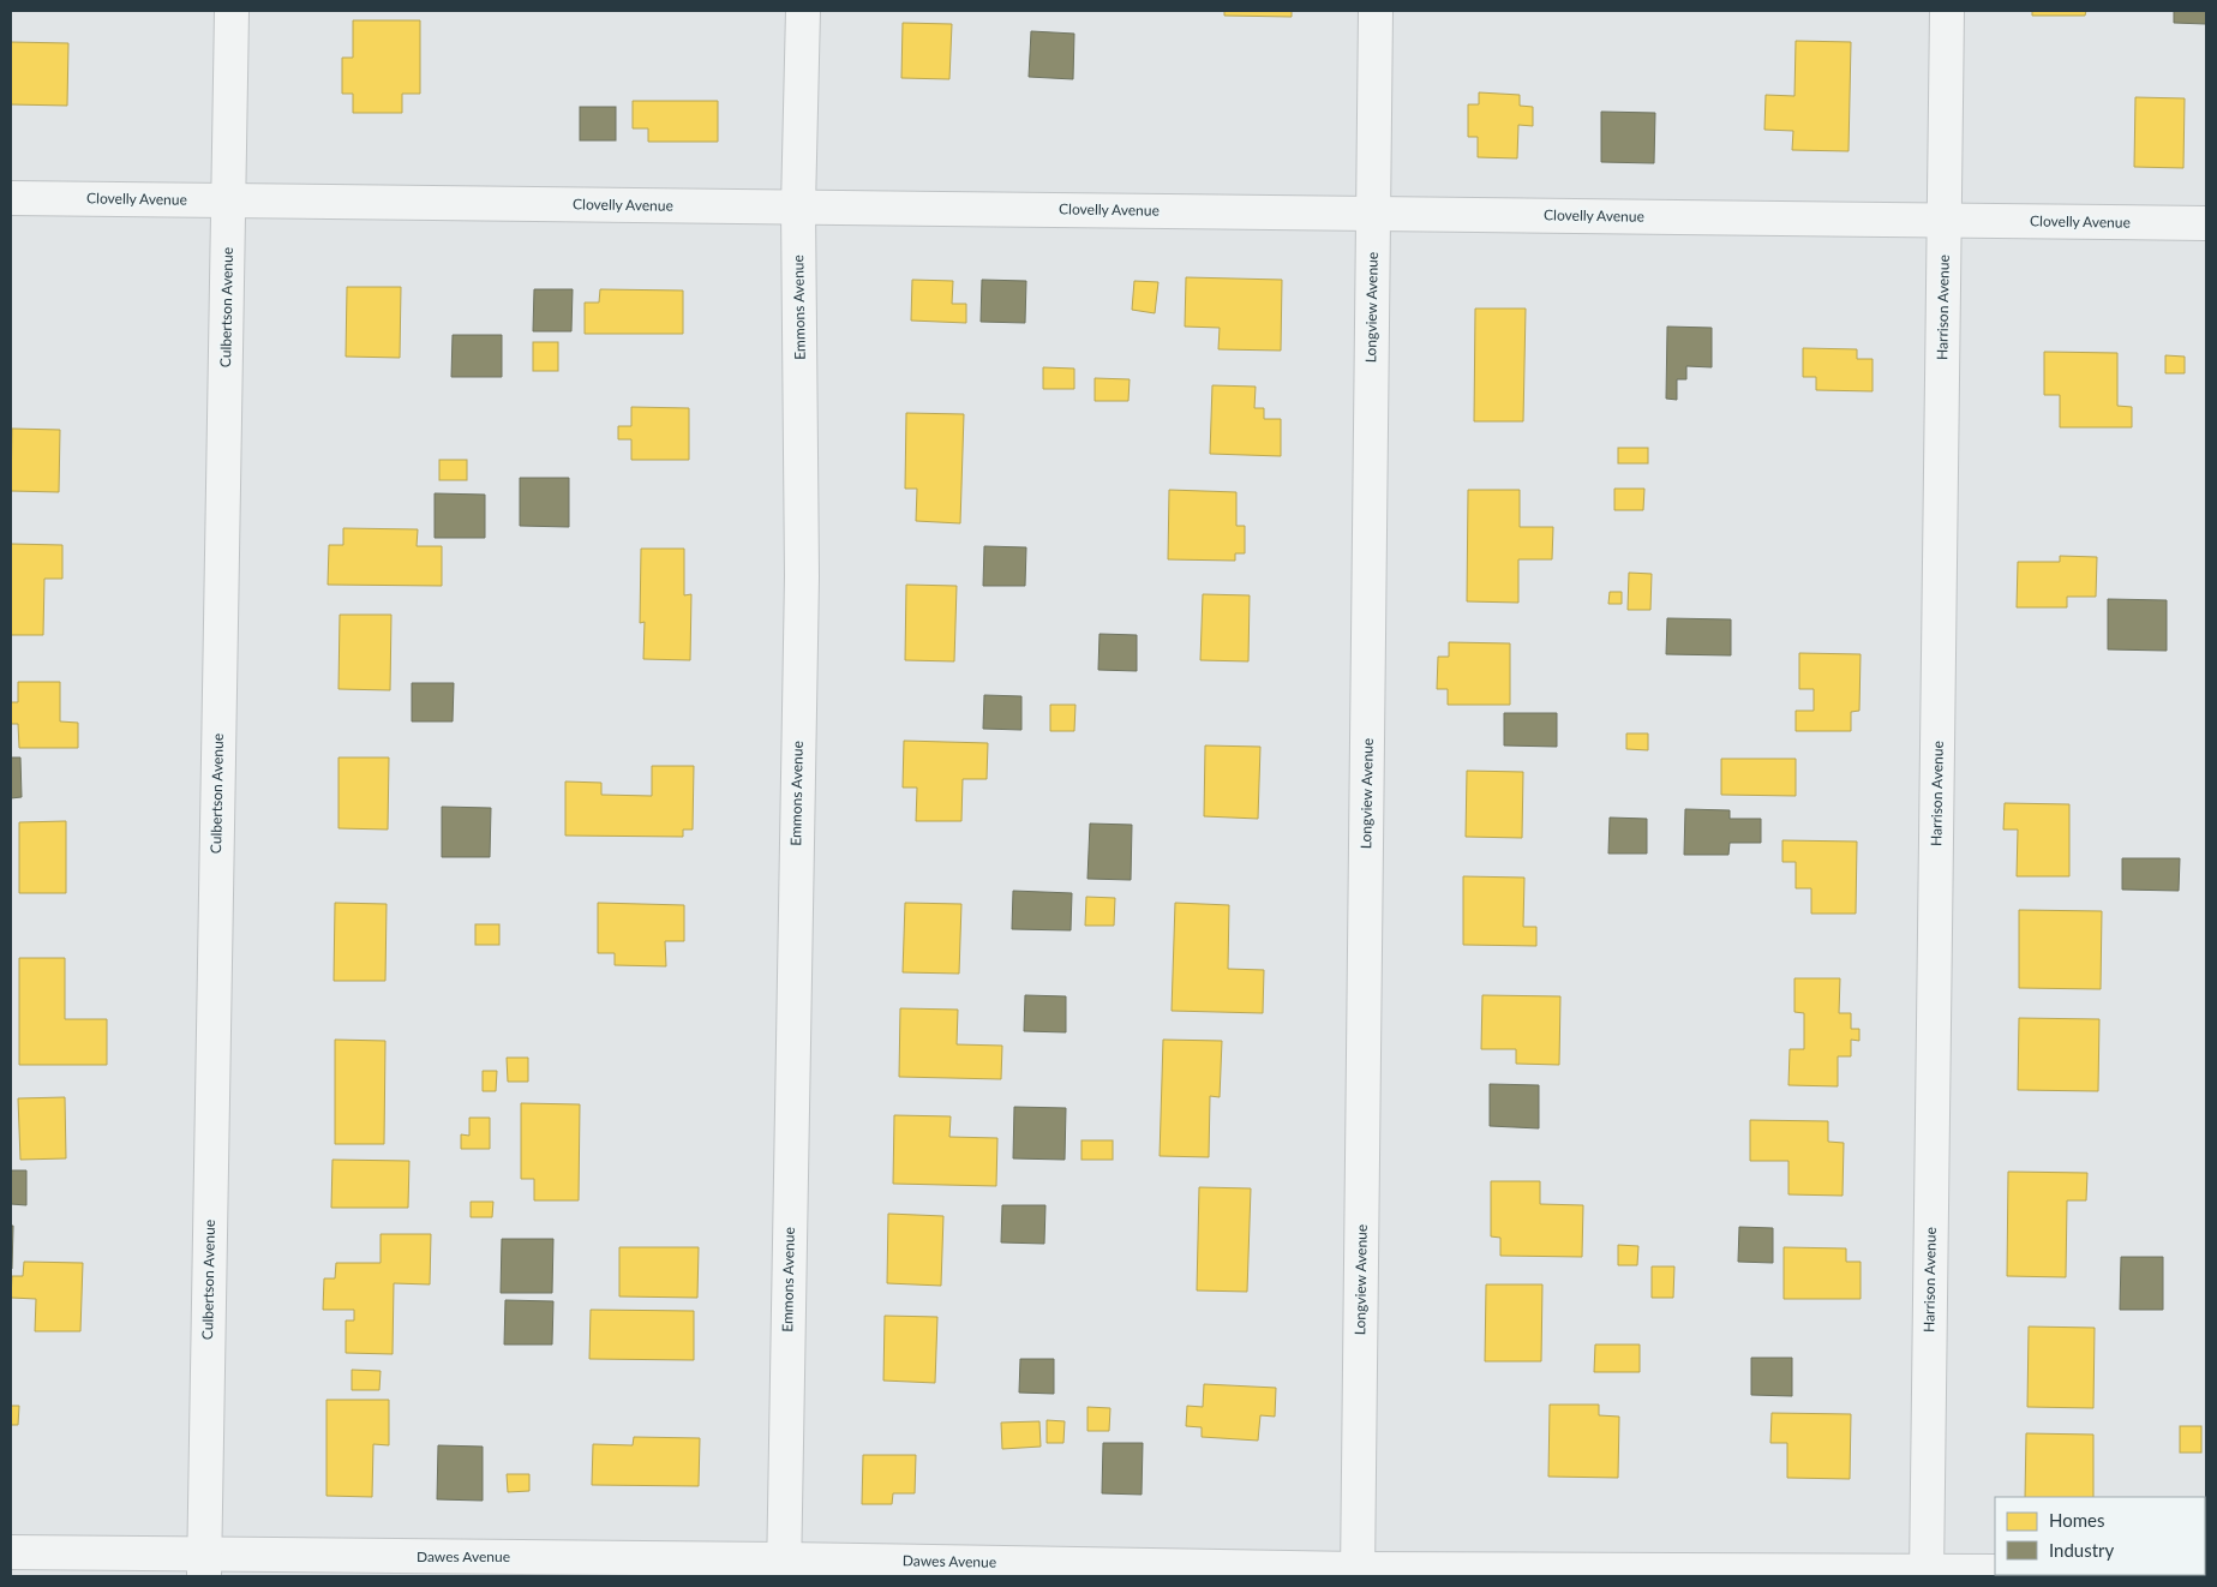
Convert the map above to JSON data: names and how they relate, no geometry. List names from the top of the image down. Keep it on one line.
{"streets":{"street":["Clovelly Avenue","Culbertson Avenue","Emmons Avenue","Longview Avenue","Harrison Avenue","Dawes Avenue"]},"crossings":[["Clovelly Avenue","Culbertson Avenue"],["Clovelly Avenue","Emmons Avenue"],["Clovelly Avenue","Longview Avenue"],["Clovelly Avenue","Harrison Avenue"],["Culbertson Avenue","Dawes Avenue"],["Emmons Avenue","Dawes Avenue"],["Longview Avenue","Dawes Avenue"],["Harrison Avenue","Dawes Avenue"]],"legend":["Homes","Industry"]}
